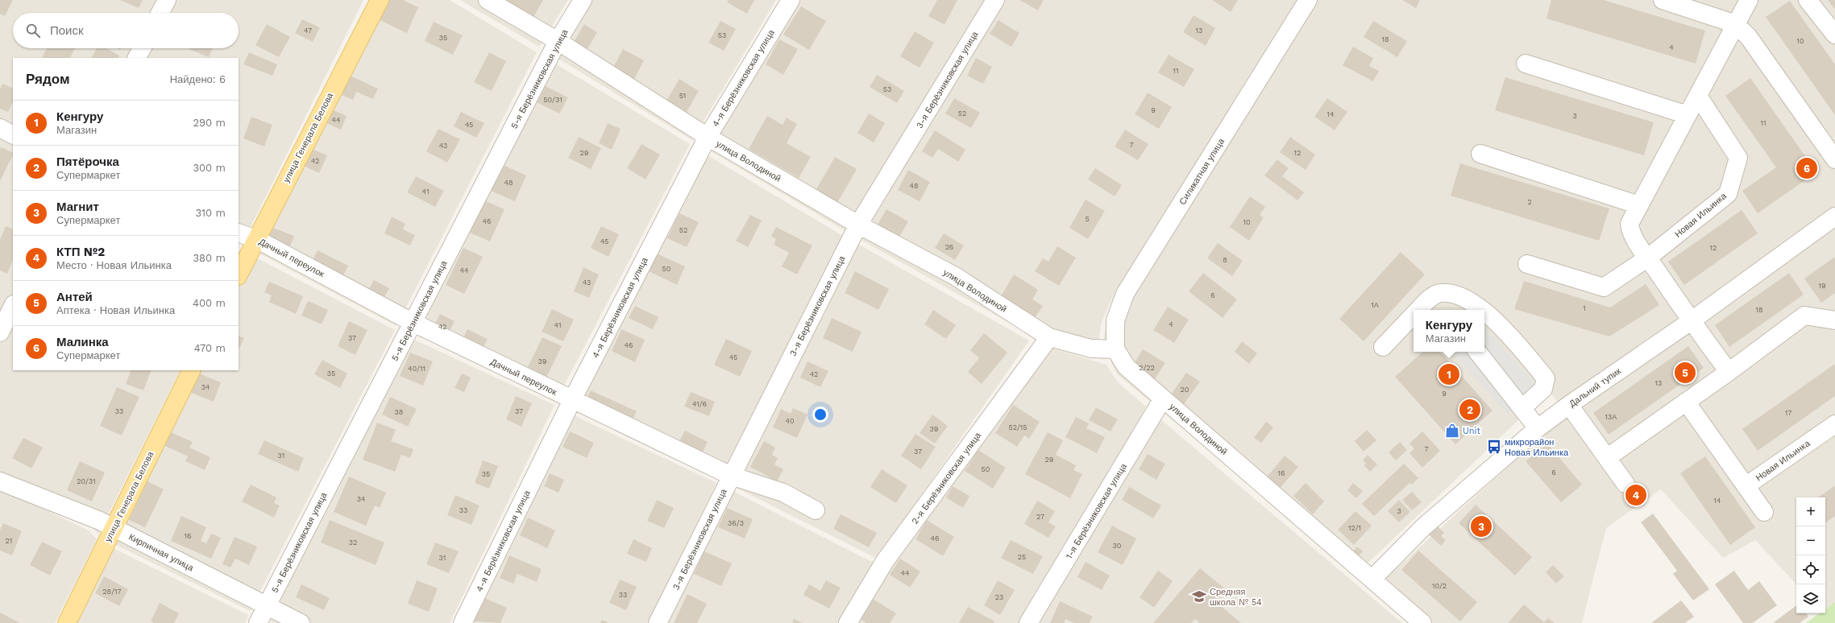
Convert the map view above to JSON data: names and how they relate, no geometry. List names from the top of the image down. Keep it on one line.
{"streets":{"main road":["улица Генерала Белова"],"street":["4-я Берёзниковская улица","5-я Берёзниковская улица","3-я Берёзниковская улица","улица Володиной","Силикатная улица","Новая Ильинка","Дачный переулок","Дальний тупик","2-я Берёзниковская улица","1-я Берёзниковская улица","Кирпичная улица"]},"crossings":[["4-я Берёзниковская улица","улица Володиной"],["4-я Берёзниковская улица","Дачный переулок"],["5-я Берёзниковская улица","улица Володиной"],["5-я Берёзниковская улица","Дачный переулок"],["5-я Берёзниковская улица","Кирпичная улица"],["3-я Берёзниковская улица","улица Володиной"],["3-я Берёзниковская улица","Дачный переулок"],["улица Генерала Белова","Дачный переулок"],["улица Генерала Белова","Кирпичная улица"],["улица Володиной","Силикатная улица"],["улица Володиной","Дальний тупик"],["улица Володиной","2-я Берёзниковская улица"],["улица Володиной","1-я Берёзниковская улица"]],"places":{"shop":["Unit"],"bus stop":["микрорайон Новая Ильинка"],"school or university":["Средняя школа № 54"]},"house_numbers":["47","13","53","35","18","10","4","11","53","51","50/31","9","52","14","3","44","11","45","7","43","29","12","42","48","48","41","2","5","46","10","52","45","26","12","8","50","44","43","19","6","1А","1","18","4","41","42","37","46","45","39","2/22","40/11","35","42","13","34","20","9","41/6","33","37","38","17","13А","40","52/15","39","7","37","31","29","50","6","16","35","20/31","34","14","33","3","27","36/3","12/1","16","46","21","32","30","25","31","44","10/2","28/17","33","23"],"page":{"search":"Поиск","heading":["Рядом","Найдено: 6"],"list":[{"mark":"1","name":"Кенгуру","note":"Магазин","value":"290 m"},{"mark":"2","name":"Пятёрочка","note":"Супермаркет","value":"300 m"},{"mark":"3","name":"Магнит","note":"Супермаркет","value":"310 m"},{"mark":"4","name":"КТП №2","note":"Место · Новая Ильинка","value":"380 m"},{"mark":"5","name":"Антей","note":"Аптека · Новая Ильинка","value":"400 m"},{"mark":"6","name":"Малинка","note":"Супермаркет","value":"470 m"}],"pins":["6","5","1","2","4","3"],"popup":["Кенгуру","Магазин"],"map_buttons":["+","−"]}}
